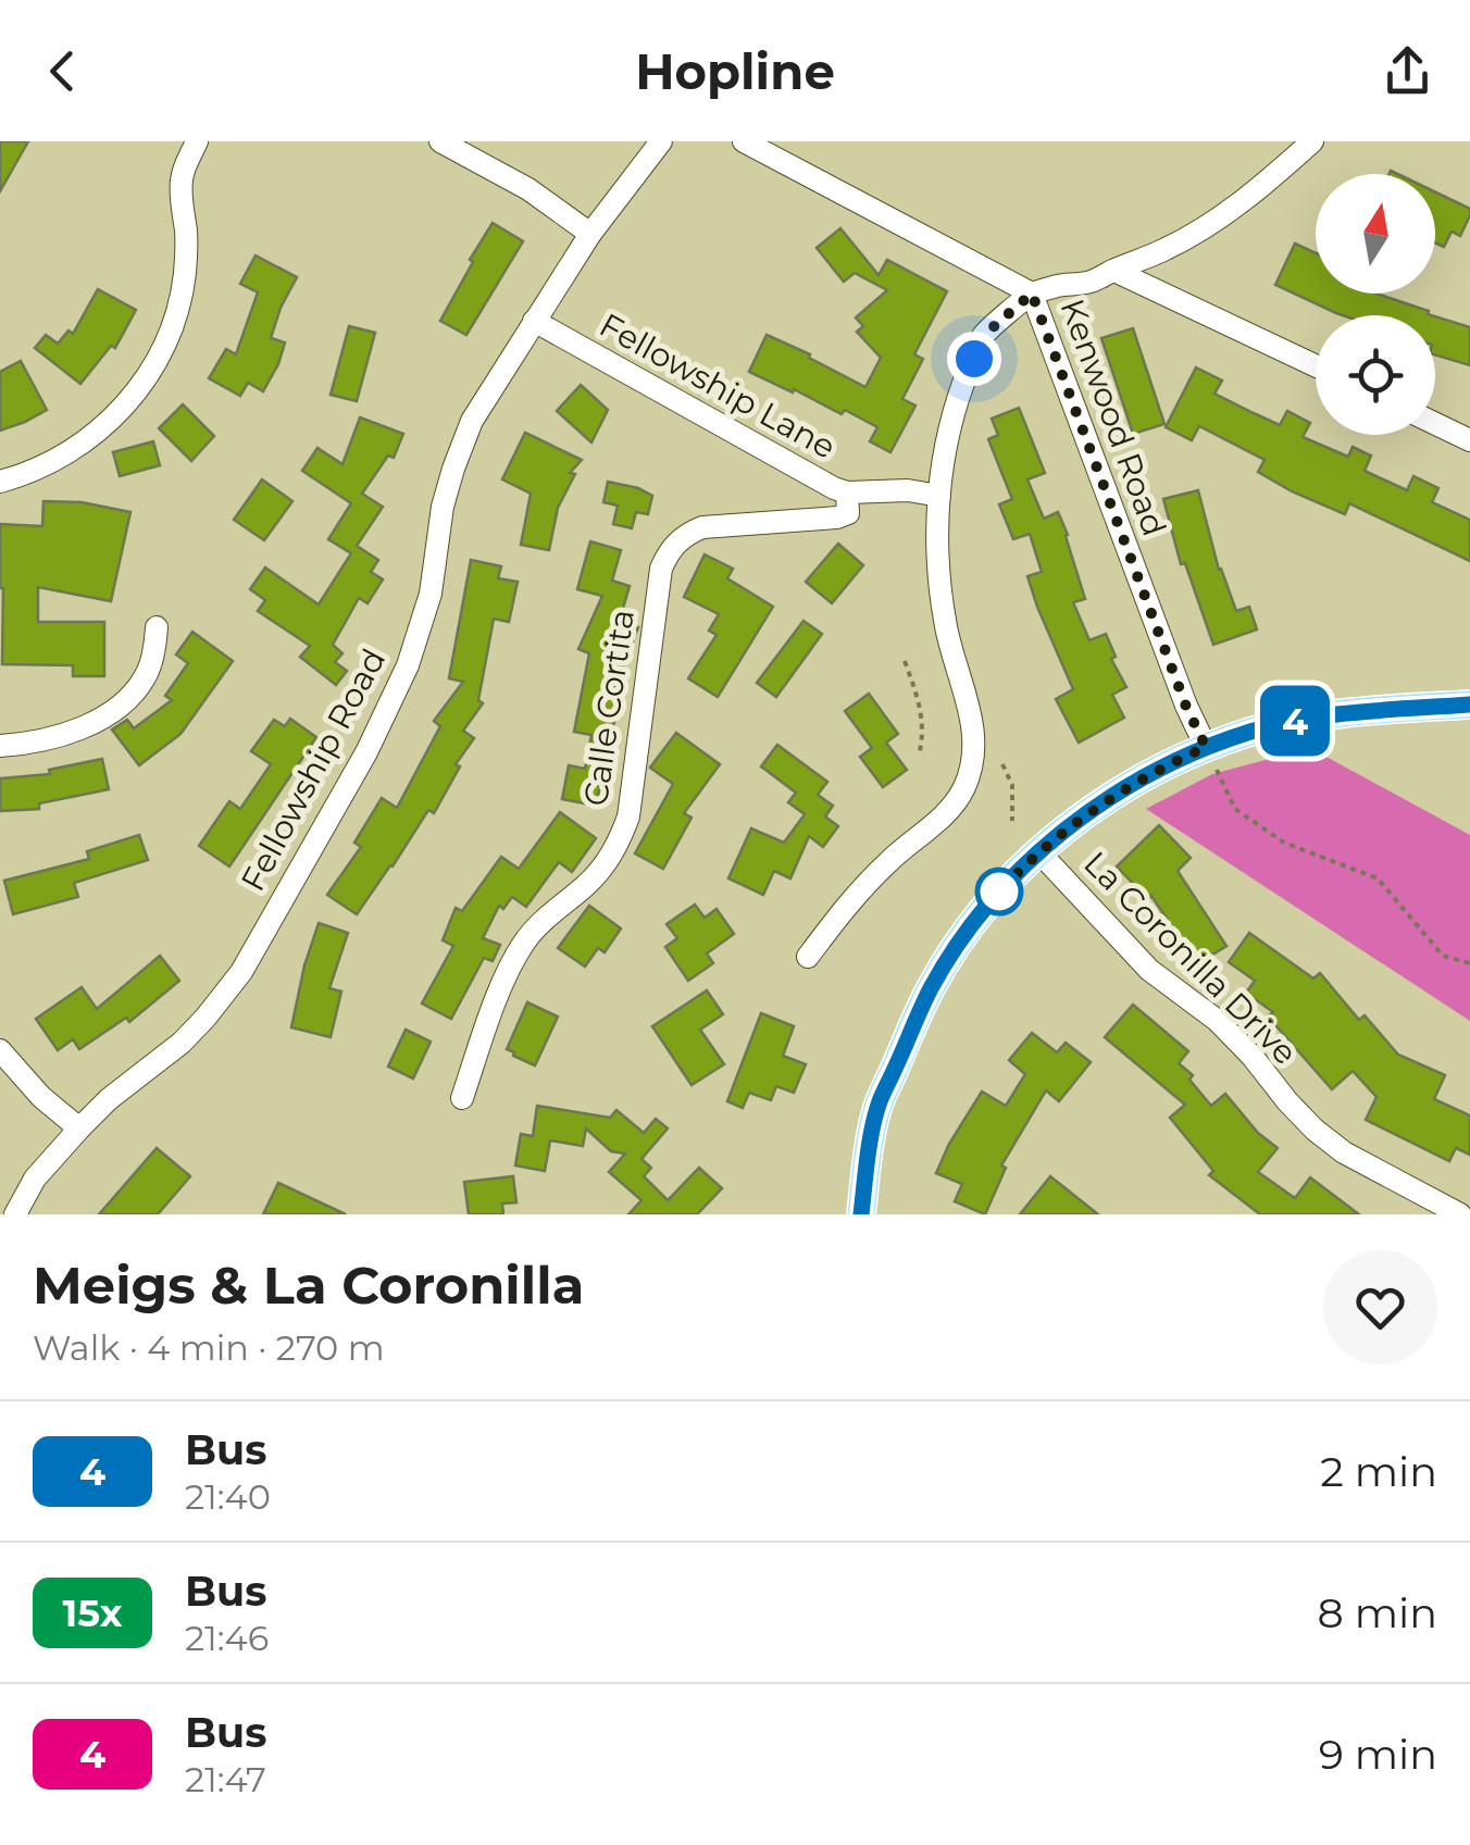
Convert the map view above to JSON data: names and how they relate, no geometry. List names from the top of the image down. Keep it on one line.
{"streets":{"street":["Fellowship Lane","Kenwood Road","Calle Cortita","Fellowship Road","La Coronilla Drive"]},"crossings":[["Fellowship Lane","Calle Cortita"],["Fellowship Lane","Fellowship Road"]],"lines":["bus line 4"],"north":"top","page":{"header":"Hopline","on_map":"4","heading":["Meigs & La Coronilla","Walk · 4 min · 270 m"],"list":[{"mark":"4","name":"Bus","note":"21:40","value":"2 min"},{"mark":"15x","name":"Bus","note":"21:46","value":"8 min"},{"mark":"4","name":"Bus","note":"21:47","value":"9 min"}]}}
